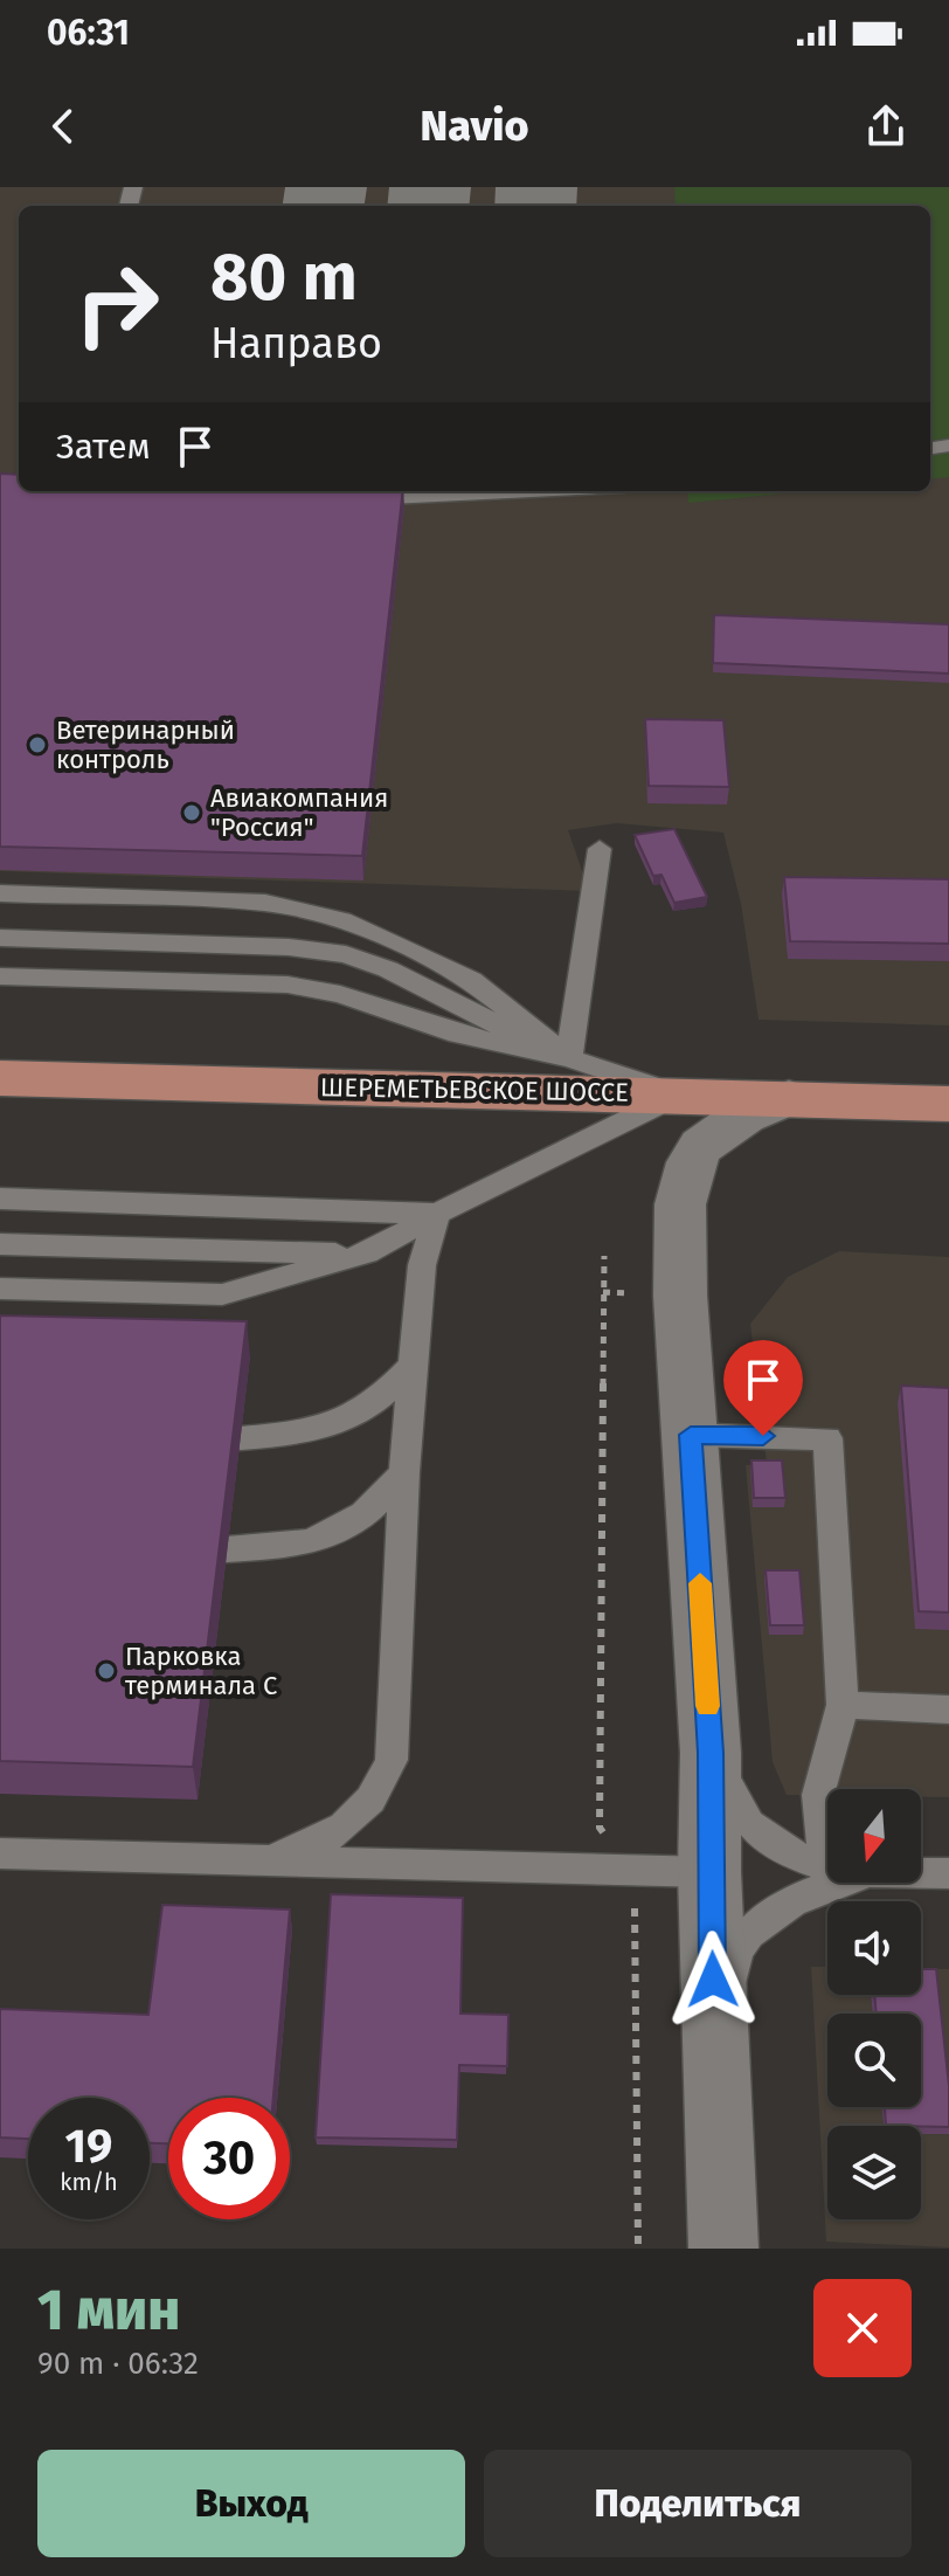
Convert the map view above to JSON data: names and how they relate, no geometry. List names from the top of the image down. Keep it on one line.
{"streets":{"main road":["ШЕРЕМЕТЬЕВСКОЕ ШОССЕ"]},"places":["Ветеринарный контроль","Авиакомпания \"Россия\"","Парковка терминала C"],"north":"bottom","page":{"status":"06:31","header":"Navio","turn":["80 m","Направо"],"then":"Затем","speed":"19 km/h","limit":"30","heading":["1 мин","90 m · 06:32"],"buttons":["Выход","Поделиться"]}}
